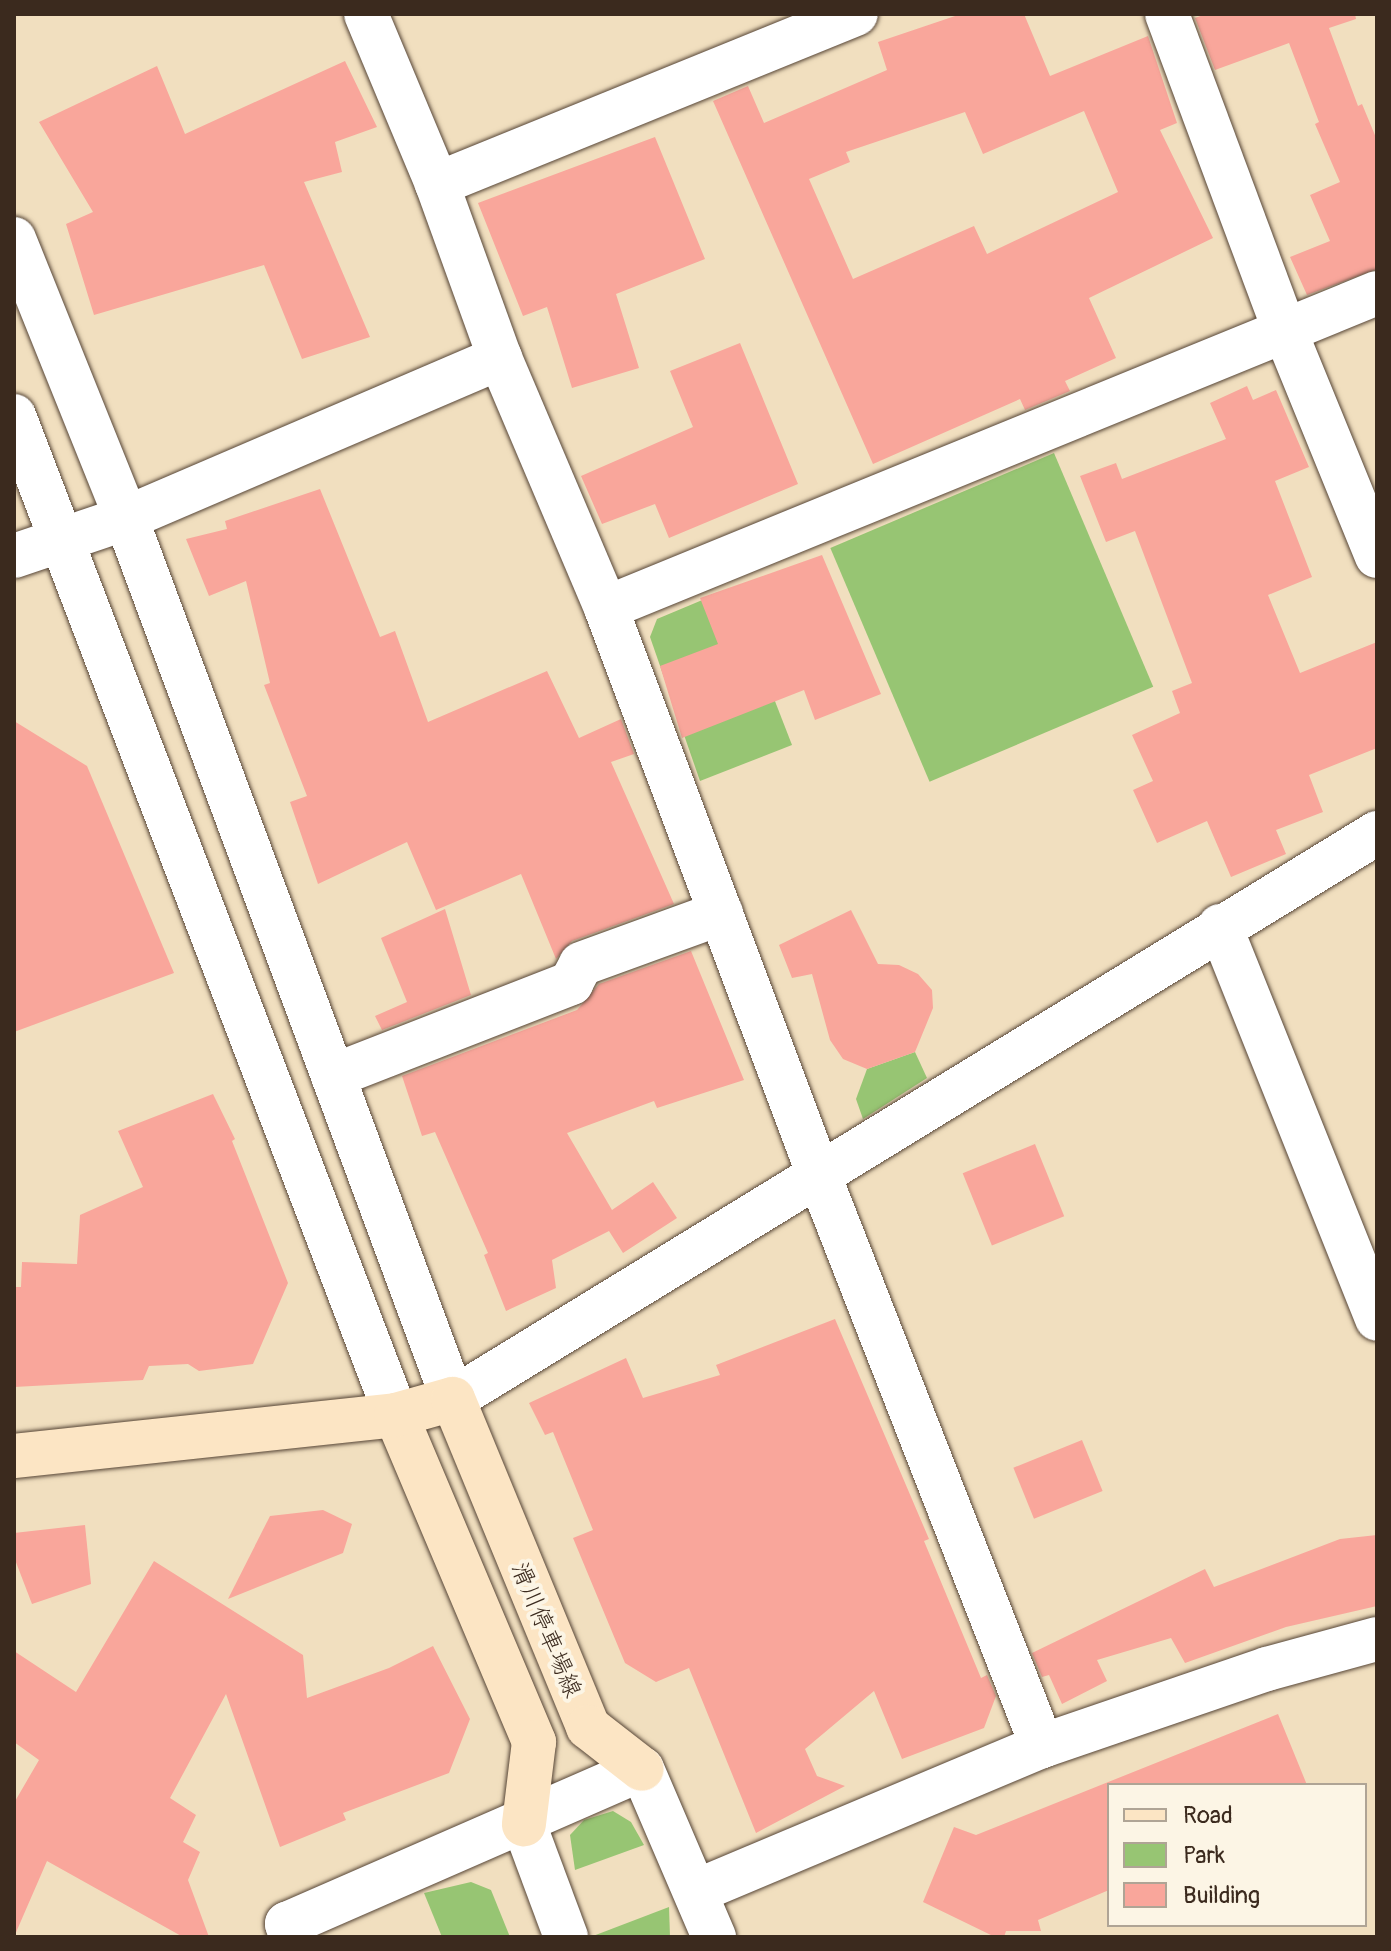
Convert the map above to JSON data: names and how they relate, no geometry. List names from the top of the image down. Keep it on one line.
{"streets":{"main road":["滑川停車場線"]},"legend":["Road","Park","Building"]}
